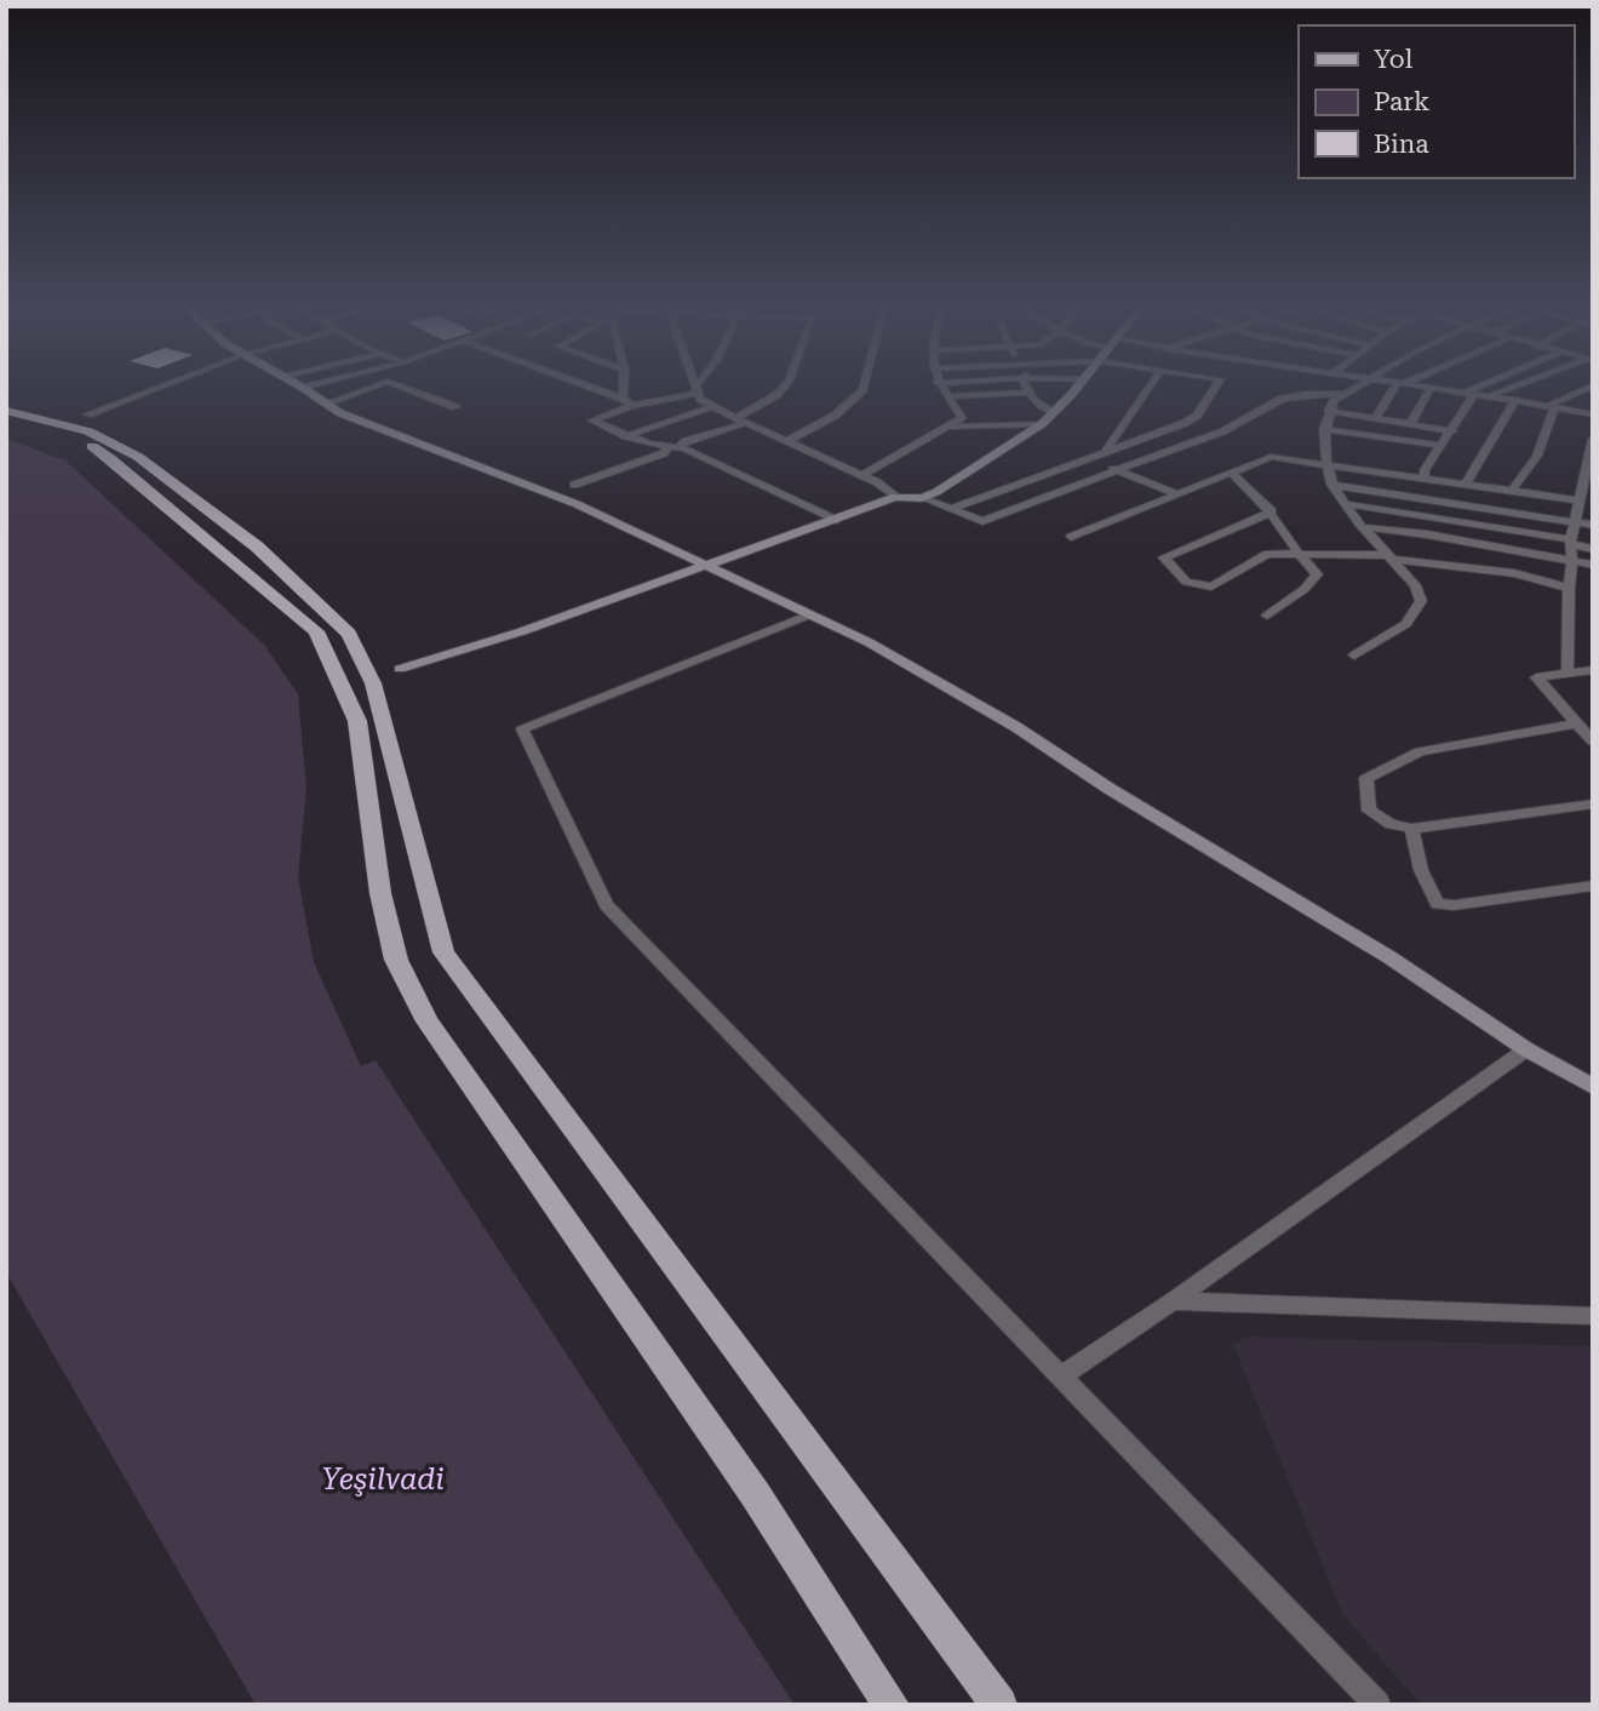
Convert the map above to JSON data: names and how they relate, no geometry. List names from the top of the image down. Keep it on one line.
{"parks":["Yeşilvadi"],"legend":["Yol","Park","Bina"]}
